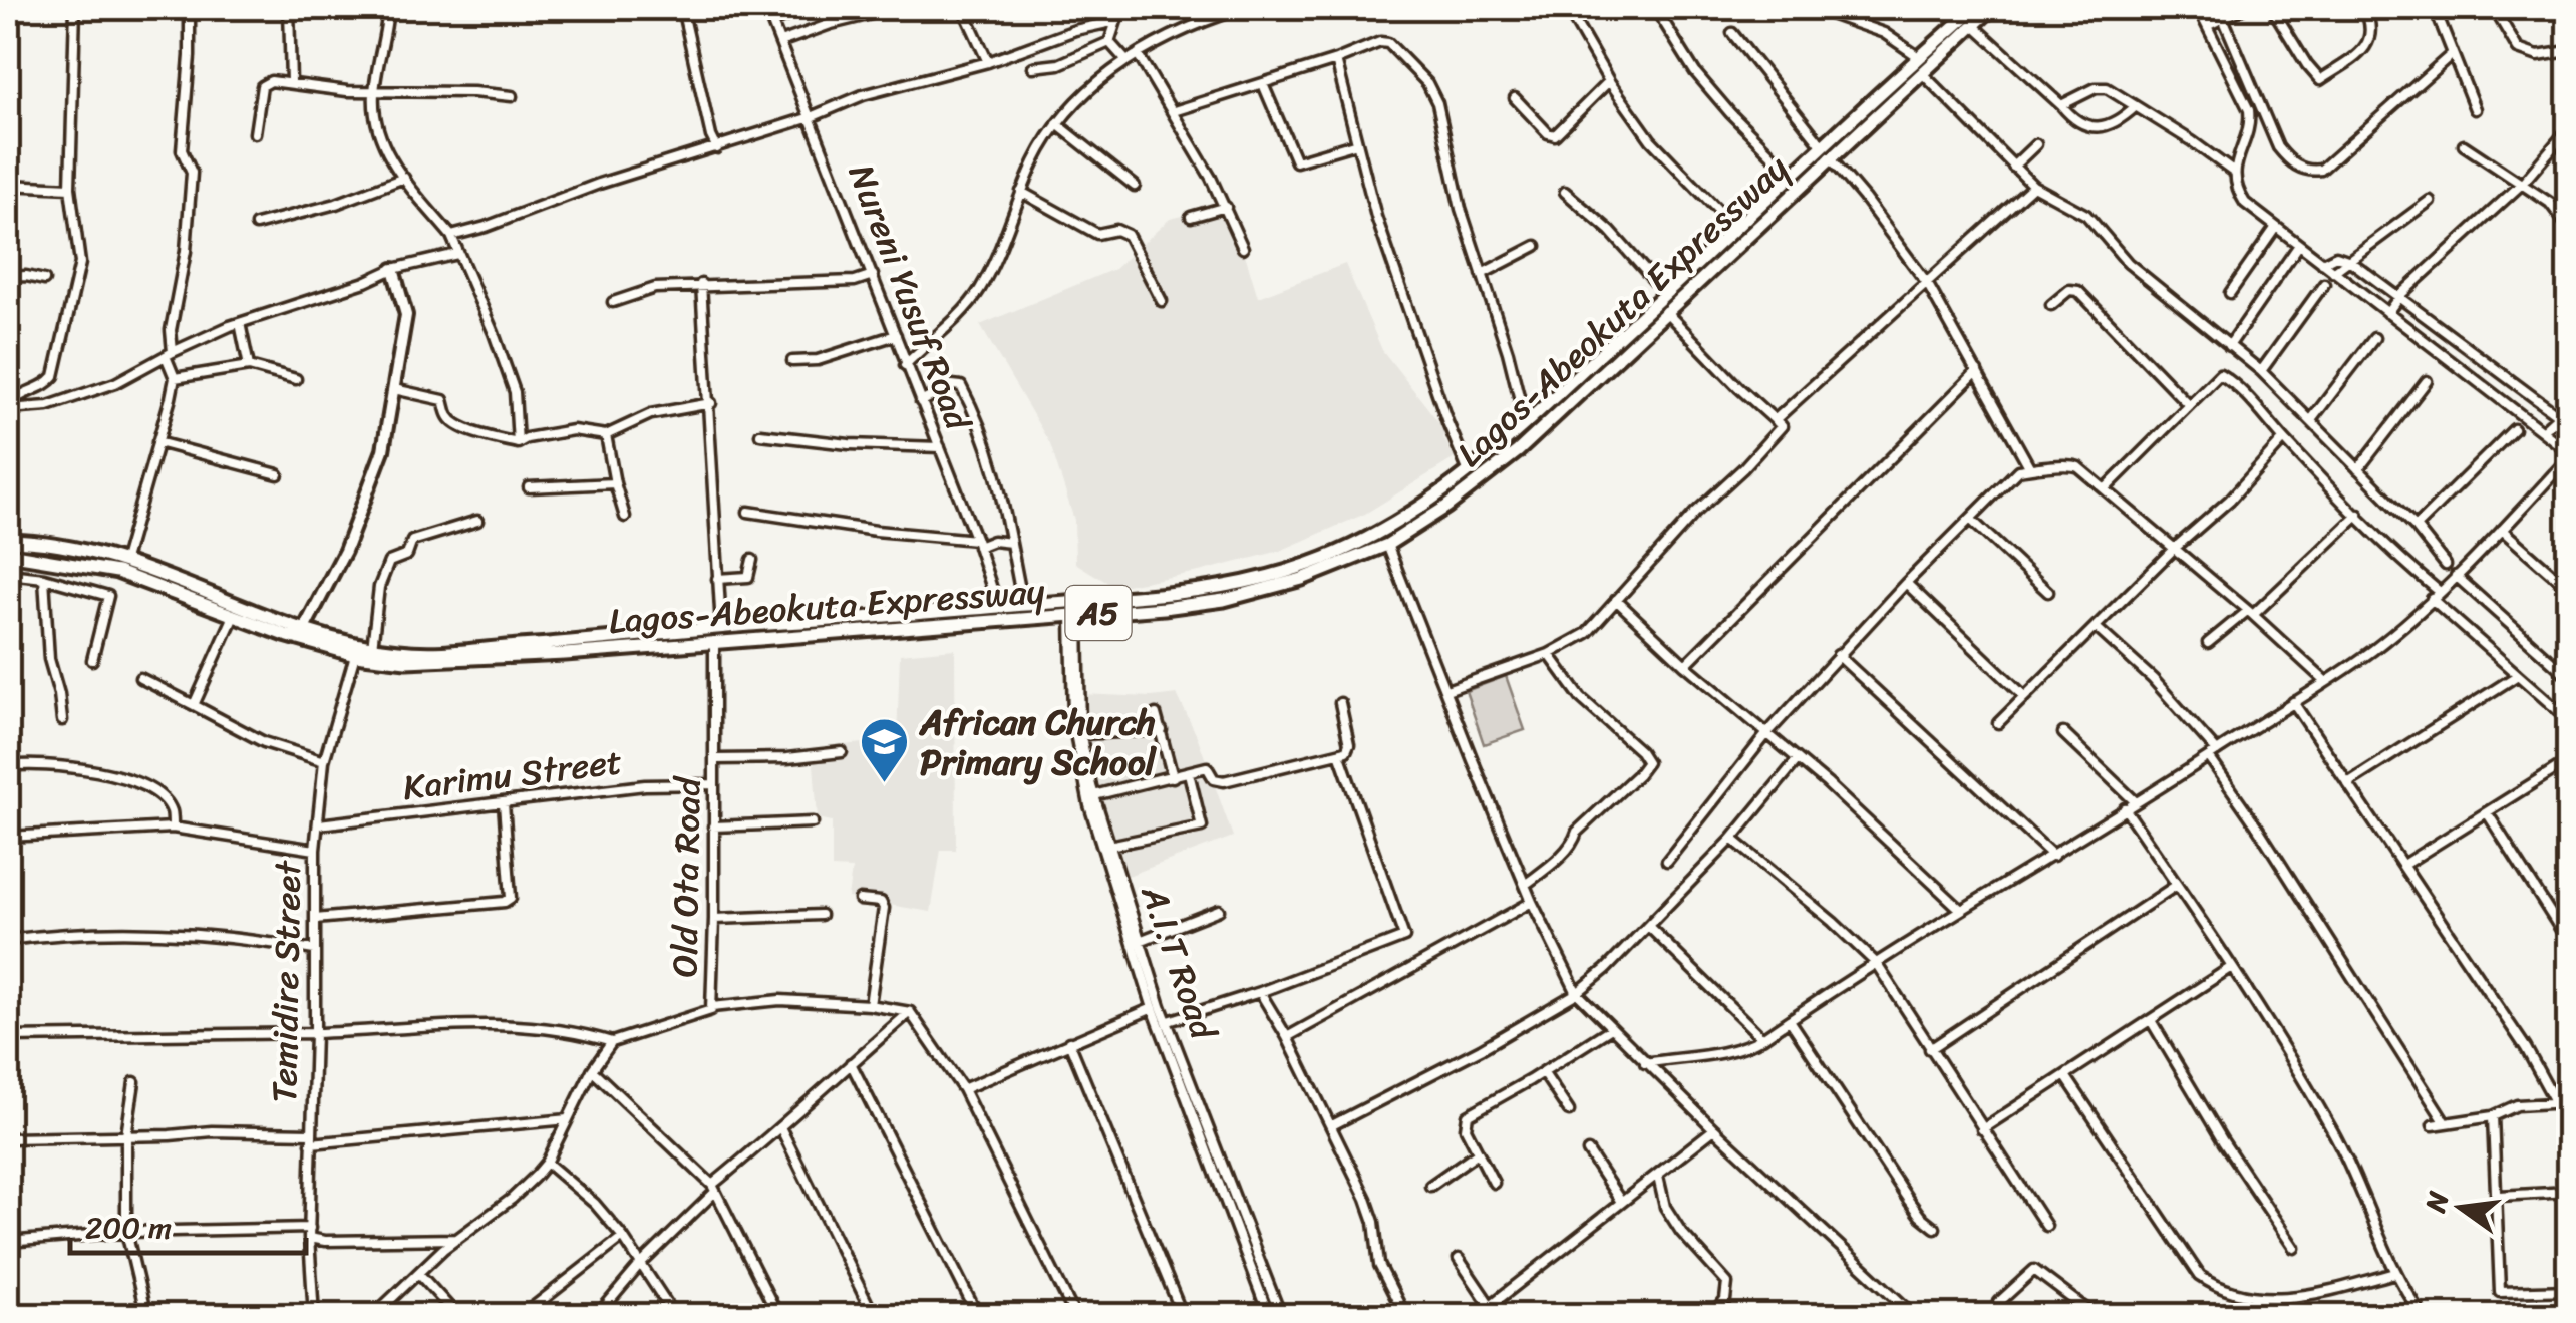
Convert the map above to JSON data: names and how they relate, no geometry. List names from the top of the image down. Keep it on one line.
{"streets":{"highway":["Lagos-Abeokuta Expressway","A5"],"street":["Nureni Yusuf Road","Karimu Street","Old Ota Road","A.I.T Road","Temidire Street"]},"crossings":[["Nureni Yusuf Road","Lagos-Abeokuta Expressway"],["Lagos-Abeokuta Expressway","Old Ota Road"],["Lagos-Abeokuta Expressway","A.I.T Road"],["Lagos-Abeokuta Expressway","Temidire Street"],["Karimu Street","Old Ota Road"],["Karimu Street","Temidire Street"]],"places":{"school or university":["African Church Primary School"]},"scale_bar":"200 m","north":"left"}
